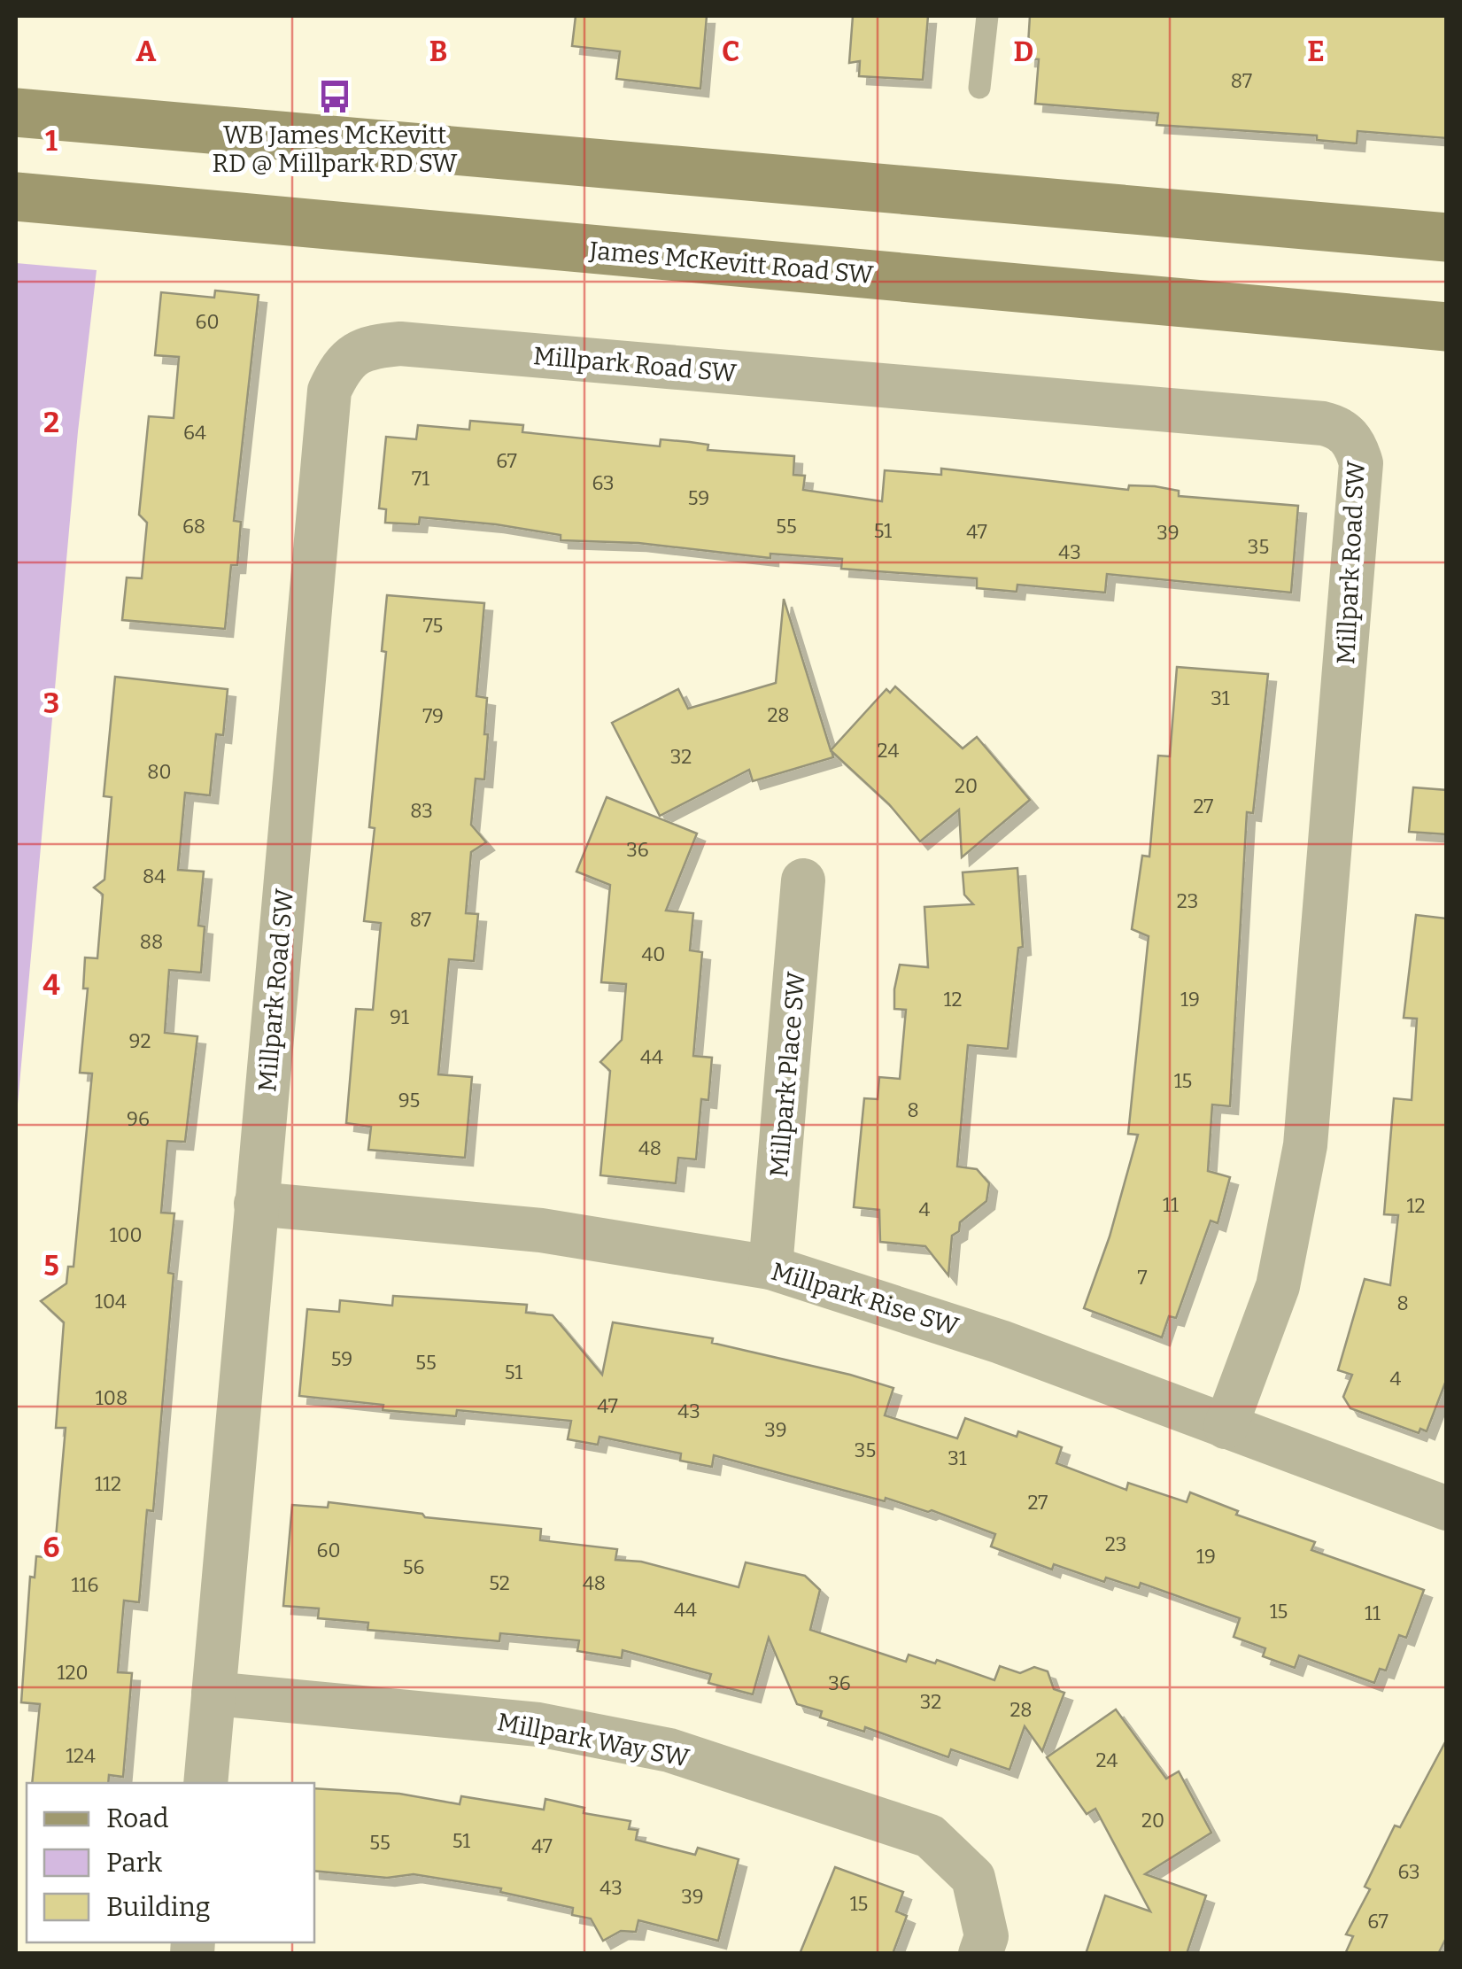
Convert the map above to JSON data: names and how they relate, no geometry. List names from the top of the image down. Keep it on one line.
{"streets":{"main road":["James McKevitt Road SW"],"street":["Millpark Road SW","Millpark Place SW","Millpark Rise SW","Millpark Way SW"]},"crossings":[["Millpark Road SW","Millpark Rise SW"],["Millpark Road SW","Millpark Way SW"],["Millpark Place SW","Millpark Rise SW"]],"places":{"bus stop":["WB James McKevitt RD @ Millpark RD SW"]},"house_numbers":["87","60","64","67","71","63","59","68","55","51","47","39","35","43","75","31","28","79","24","32","80","20","27","83","36","84","23","87","88","40","12","19","91","92","44","15","95","8","96","48","11","12","4","100","7","104","8","59","55","51","4","108","47","43","39","35","31","112","27","23","60","19","56","52","48","116","44","15","11","120","36","32","28","124","24","20","51","55","47","63","43","39","15","67"],"legend":["Road","Park","Building"],"grid":{"columns":["A","B","C","D","E"],"rows":["1","2","3","4","5","6"]}}
